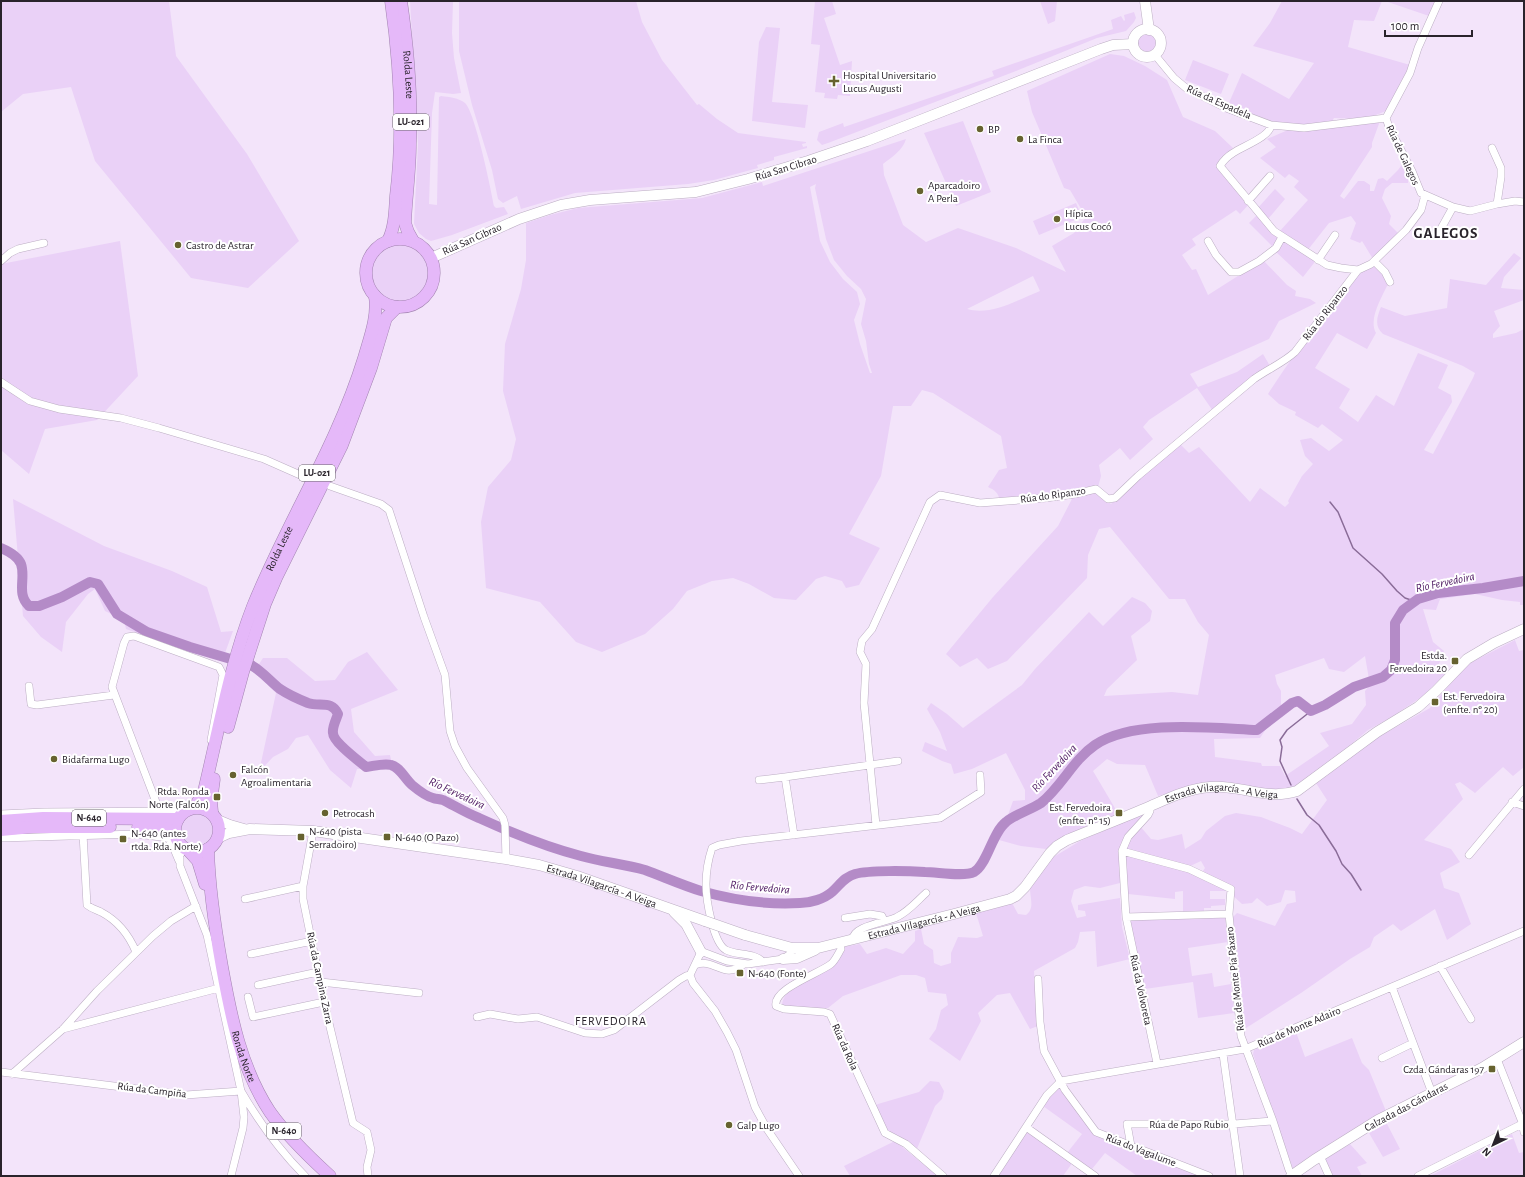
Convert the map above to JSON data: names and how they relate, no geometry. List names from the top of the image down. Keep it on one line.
{"streets":{"highway":["Rolda Leste","LU-021","Estrada Vilagarcía - A Veiga","N-640","Ronda Norte"],"main road":["Rúa San Cibrao","Calzada das Gándaras"],"street":["Rúa da Espadela","Rúa de Galegos","Rúa do Ripanzo","Rúa da Campina Zarra","Rúa de Monte Pía Páxaro","Rúa da Volvoreta","Rúa de Monte Adairo","Rúa da Rola","Rúa da Campiña","Rúa de Papo Rubio","Rúa do Vagalume"]},"crossings":[["Rolda Leste","Rúa San Cibrao"],["Rolda Leste","Estrada Vilagarcía - A Veiga"],["Rolda Leste","N-640"],["Rolda Leste","Ronda Norte"],["Rúa da Espadela","Rúa de Galegos"],["Rúa da Espadela","Rúa San Cibrao"],["Rúa da Espadela","Rúa do Ripanzo"],["Rúa de Galegos","Rúa do Ripanzo"],["Estrada Vilagarcía - A Veiga","N-640"],["Estrada Vilagarcía - A Veiga","Rúa da Campina Zarra"],["Estrada Vilagarcía - A Veiga","Rúa da Rola"],["Estrada Vilagarcía - A Veiga","Ronda Norte"],["N-640","Ronda Norte"],["Rúa de Monte Pía Páxaro","Rúa da Volvoreta"],["Rúa de Monte Pía Páxaro","Rúa de Monte Adairo"],["Rúa de Monte Pía Páxaro","Calzada das Gándaras"],["Rúa de Monte Pía Páxaro","Rúa de Papo Rubio"],["Rúa da Volvoreta","Rúa de Monte Adairo"],["Rúa de Monte Adairo","Rúa do Vagalume"],["Rúa de Papo Rubio","Rúa do Vagalume"]],"districts":["GALEGOS","FERVEDOIRA"],"water":["Río Fervedoira"],"places":{"health":["Hospital Universitario Lucus Augusti"],"other":["BP","La Finca","Aparcadoiro A Perla","Hípica Lucus Cocó","Castro de Astrar","Bidafarma Lugo","Falcón Agroalimentaria","Petrocash","Galp Lugo"],"transit":["Estda. Fervedoira 20","Est. Fervedoira (enfte. nº 20)","Rtda. Ronda Norte (Falcón)","Est. Fervedoira (enfte. nº 15)","N-640 (pista Serradoiro)","N-640 (O Pazo)","N-640 (antes rtda. Rda. Norte)","N-640 (Fonte)","Czda. Gándaras 197"]},"scale_bar":"100 m","north":"bottom left"}
